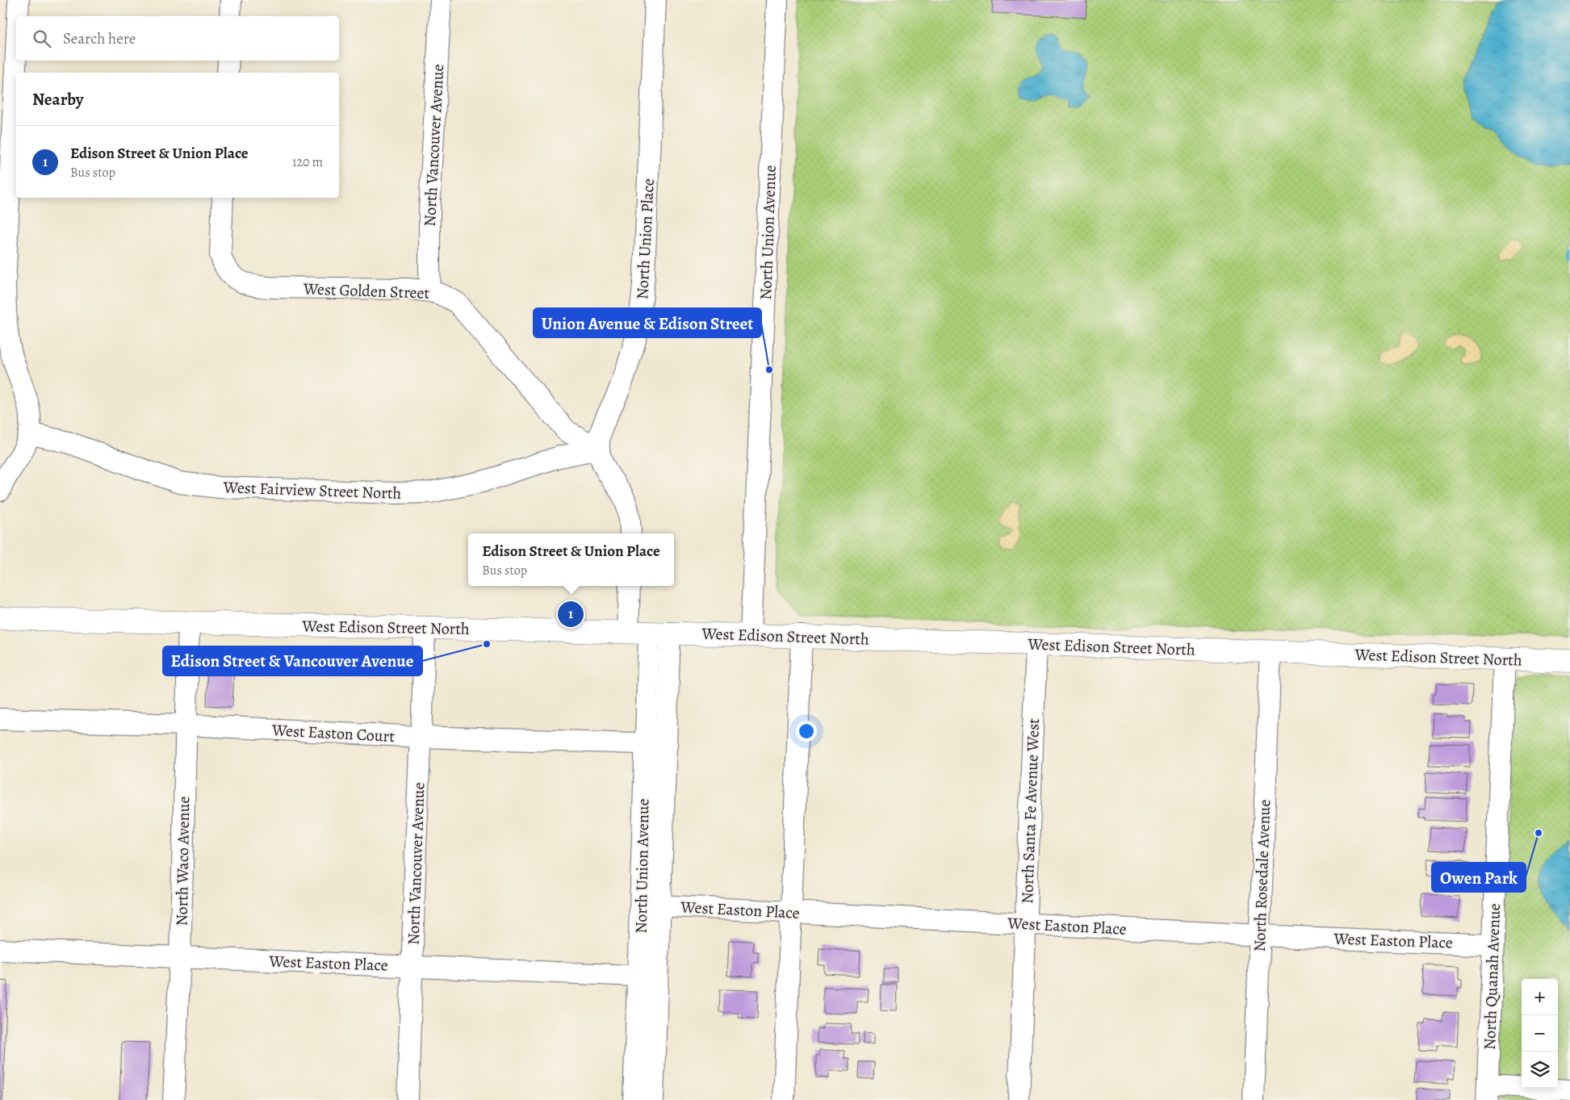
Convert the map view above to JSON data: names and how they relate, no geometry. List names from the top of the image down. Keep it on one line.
{"streets":{"main road":["West Edison Street North"],"street":["North Vancouver Avenue","North Union Avenue","North Union Place","West Golden Street","West Fairview Street North","West Easton Court","North Santa Fe Avenue West","North Waco Avenue","North Rosedale Avenue","West Easton Place","North Quanah Avenue"]},"crossings":[["North Vancouver Avenue","West Golden Street"],["North Vancouver Avenue","West Edison Street North"],["North Vancouver Avenue","West Easton Court"],["North Vancouver Avenue","West Easton Place"],["North Union Avenue","West Edison Street North"],["North Union Avenue","West Easton Court"],["North Union Avenue","West Easton Place"],["North Union Place","West Golden Street"],["North Union Place","West Fairview Street North"],["West Golden Street","West Fairview Street North"],["West Edison Street North","North Santa Fe Avenue West"],["West Edison Street North","North Waco Avenue"],["West Edison Street North","North Rosedale Avenue"],["West Edison Street North","North Quanah Avenue"],["West Easton Court","North Waco Avenue"],["North Santa Fe Avenue West","West Easton Place"],["North Waco Avenue","West Easton Place"],["North Rosedale Avenue","West Easton Place"],["West Easton Place","North Quanah Avenue"]],"places":["Union Avenue & Edison Street","Edison Street & Vancouver Avenue","Owen Park"],"page":{"search":"Search here","heading":"Nearby","list":[{"mark":"1","name":"Edison Street & Union Place","note":"Bus stop","value":"120 m"}],"popup":["Edison Street & Union Place","Bus stop"],"pins":"1","map_buttons":["+","−"]}}
